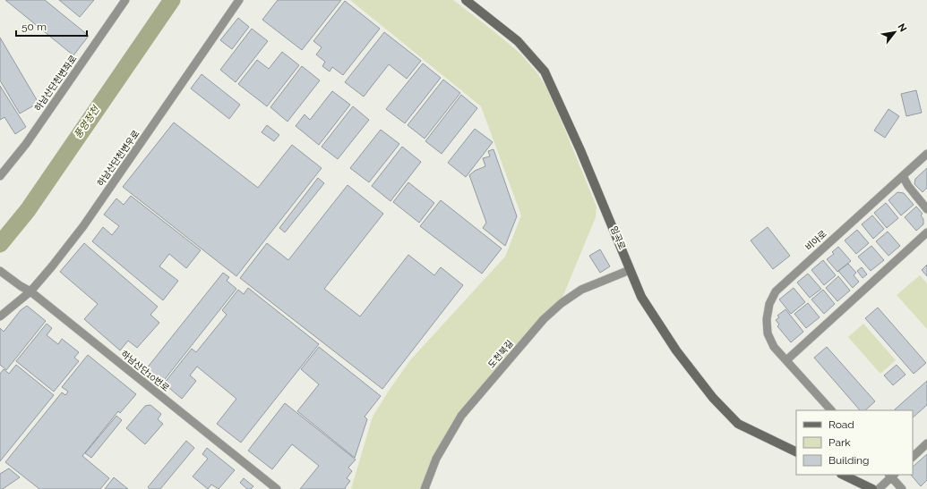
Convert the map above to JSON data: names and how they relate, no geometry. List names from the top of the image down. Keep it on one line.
{"streets":{"main road":["임곡로"],"street":["하남산단천변좌로","하남산단천변우로","비아로","도천북길","하남산단10번로"]},"crossings":[["하남산단천변우로","하남산단10번로"],["임곡로","도천북길"]],"water":["풍영정천"],"legend":["Road","Park","Building"],"scale_bar":"50 m","north":"top right"}
